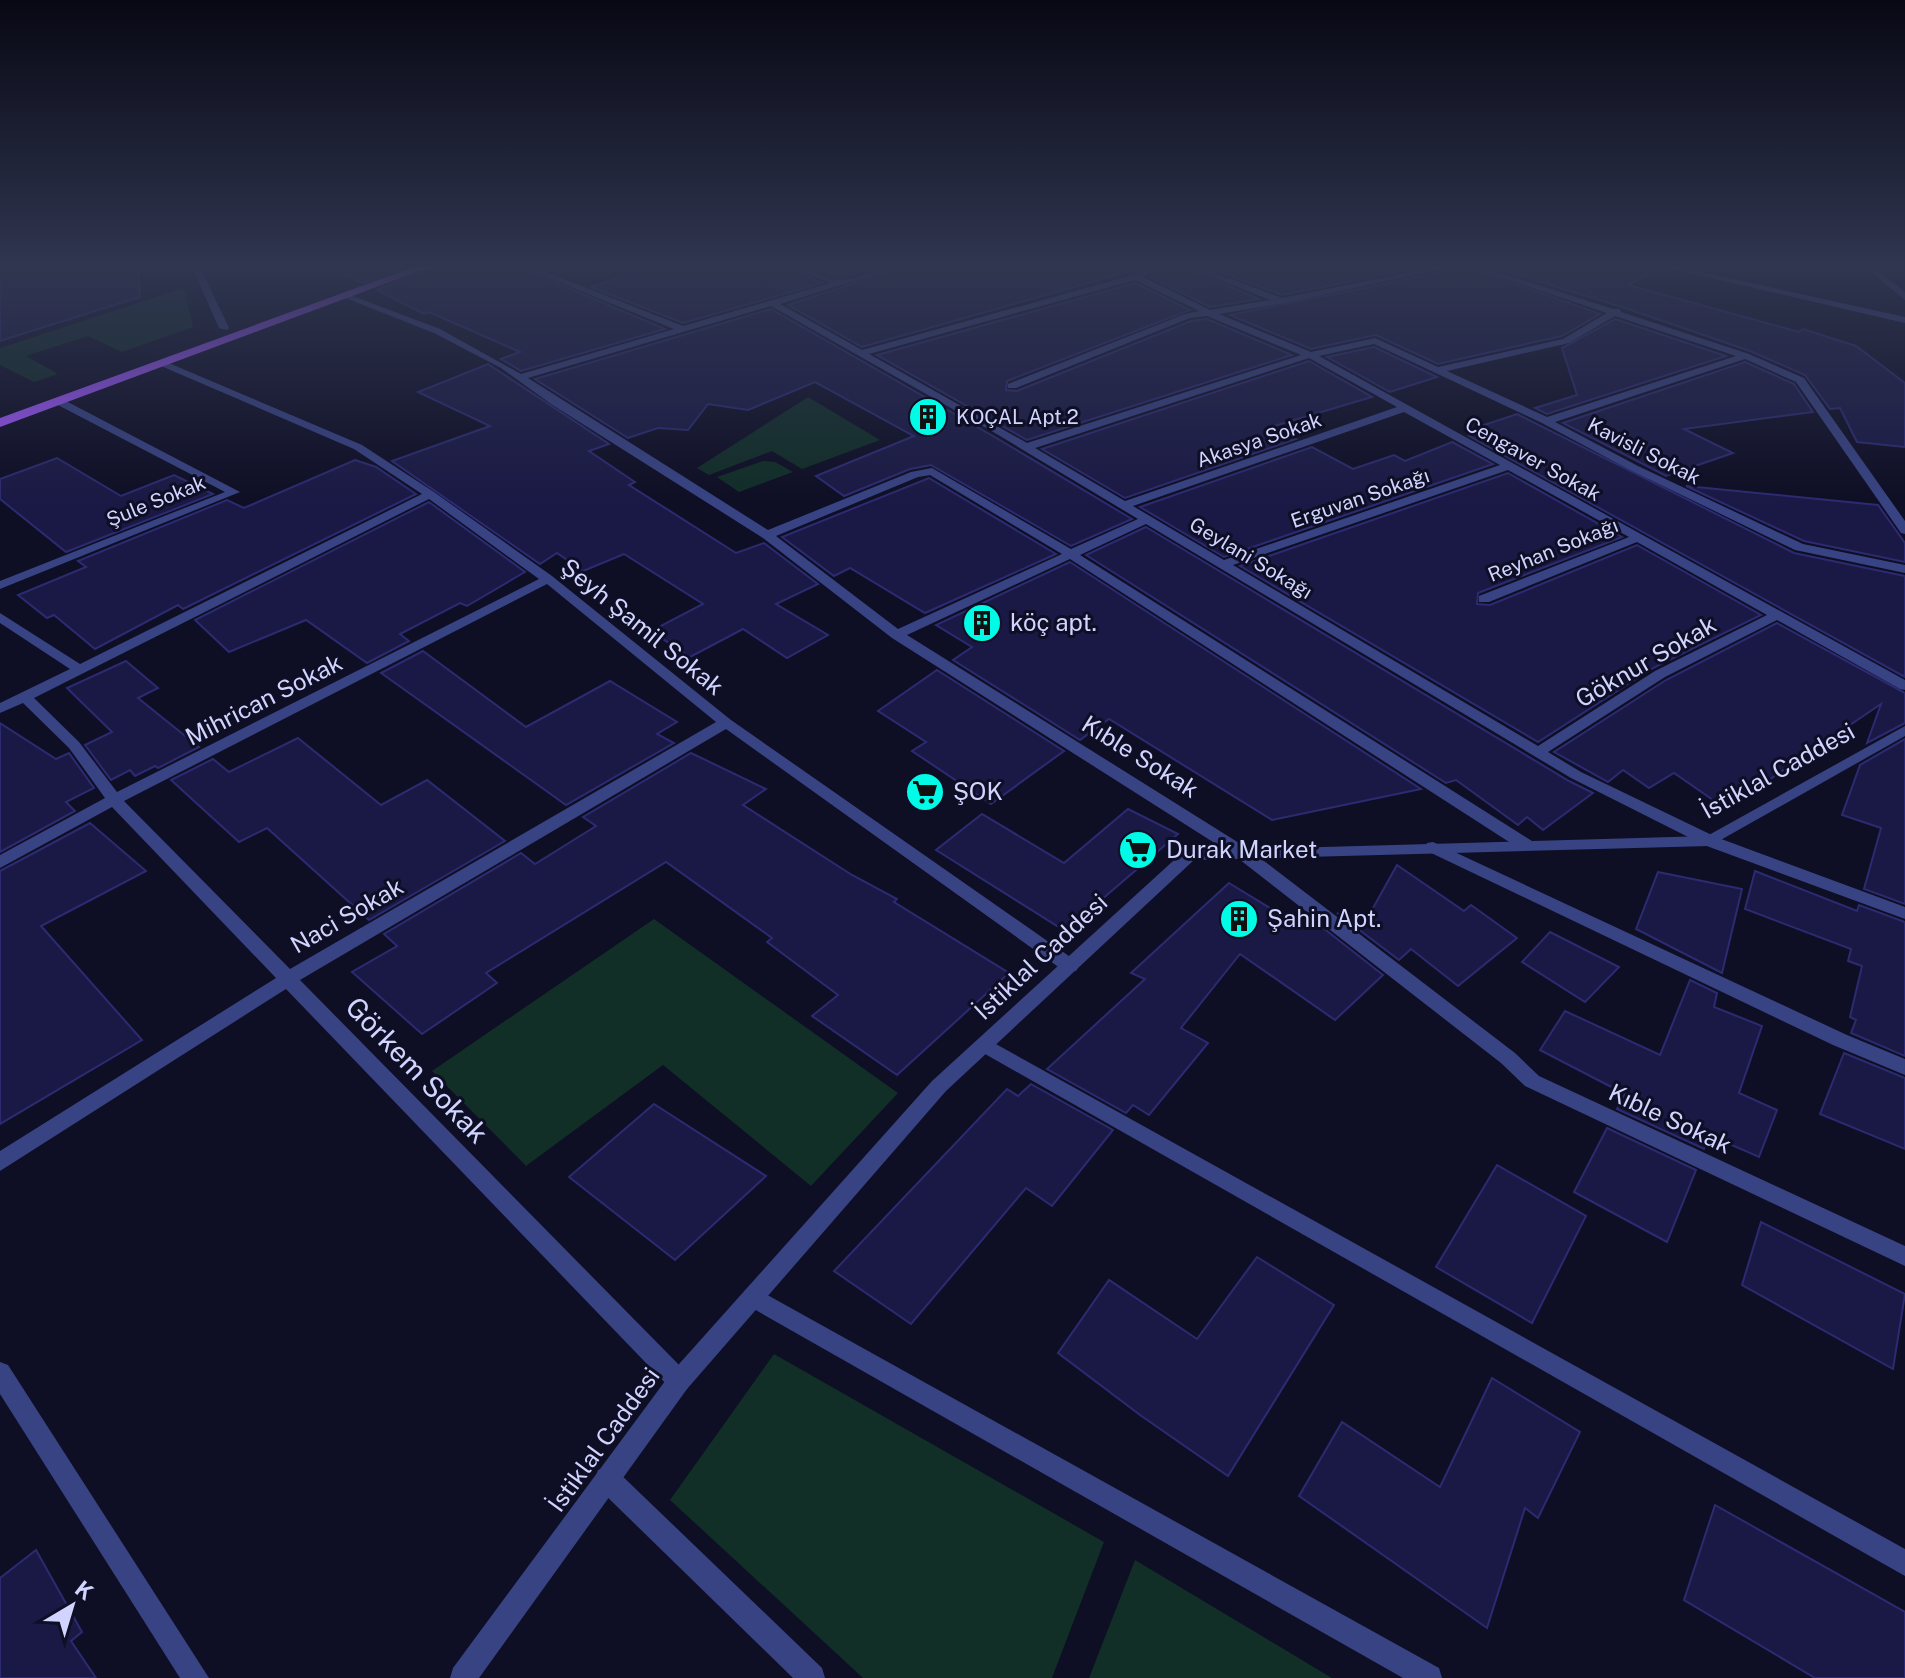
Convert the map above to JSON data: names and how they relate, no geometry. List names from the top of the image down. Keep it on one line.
{"streets":{"street":["Akasya Sokak","Kavisli Sokak","Cengaver Sokak","Erguvan Sokağı","Şule Sokak","Reyhan Sokağı","Geylani Sokağı","Şeyh Şamil Sokak","Göknur Sokak","Mihrican Sokak","Kıble Sokak","İstiklal Caddesi","Naci Sokak","Görkem Sokak"]},"crossings":[["Akasya Sokak","Cengaver Sokak"],["Akasya Sokak","Geylani Sokağı"],["Kavisli Sokak","Cengaver Sokak"],["Cengaver Sokak","Erguvan Sokağı"],["Cengaver Sokak","Reyhan Sokağı"],["Cengaver Sokak","Göknur Sokak"],["Erguvan Sokağı","Geylani Sokağı"],["Geylani Sokağı","Göknur Sokak"],["Geylani Sokağı","İstiklal Caddesi"],["Şeyh Şamil Sokak","Mihrican Sokak"],["Şeyh Şamil Sokak","İstiklal Caddesi"],["Şeyh Şamil Sokak","Naci Sokak"],["Mihrican Sokak","Görkem Sokak"],["Kıble Sokak","İstiklal Caddesi"],["İstiklal Caddesi","Görkem Sokak"],["Naci Sokak","Görkem Sokak"]],"places":{"building":["KOÇAL Apt.2","köç apt.","Şahin Apt."],"supermarket":["ŞOK","Durak Market"]},"north":"top right"}
